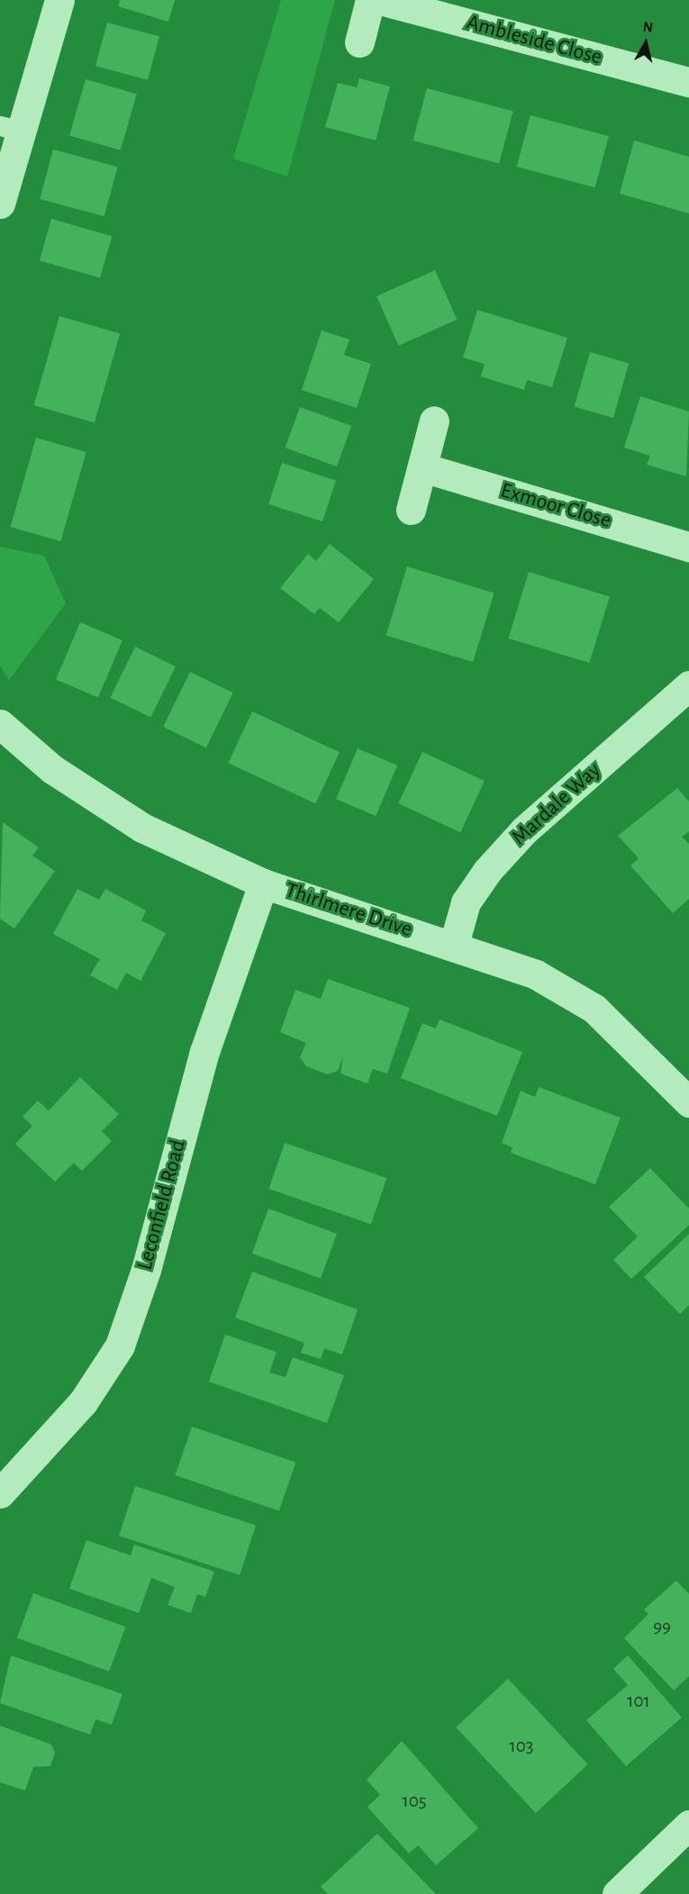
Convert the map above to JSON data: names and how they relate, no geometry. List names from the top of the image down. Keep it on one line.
{"streets":{"street":["Ambleside Close","Exmoor Close","Mardale Way","Thirlmere Drive","Leconfield Road"]},"crossings":[["Mardale Way","Thirlmere Drive"],["Thirlmere Drive","Leconfield Road"]],"house_numbers":["99","101","103","105"],"north":"top"}
